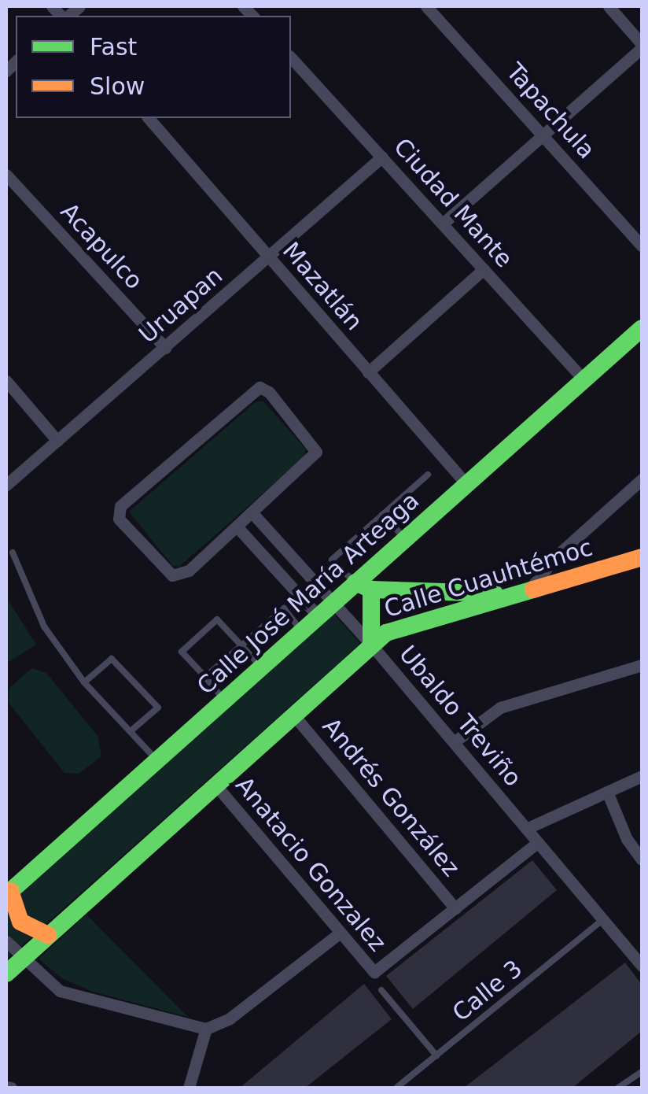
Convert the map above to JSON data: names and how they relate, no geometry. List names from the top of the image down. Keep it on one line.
{"streets":{"street":["Tapachula","Ciudad Mante","Acapulco","Mazatlán","Uruapan","Calle Cuauhtémoc","Calle José María Arteaga","Ubaldo Treviño","Andrés González","Anatacio Gonzalez"],"lane":["Calle 3"]},"crossings":[["Ciudad Mante","Uruapan"],["Ciudad Mante","Calle José María Arteaga"],["Acapulco","Uruapan"],["Mazatlán","Uruapan"],["Mazatlán","Calle José María Arteaga"],["Calle Cuauhtémoc","Ubaldo Treviño"],["Calle Cuauhtémoc","Andrés González"],["Calle Cuauhtémoc","Anatacio Gonzalez"],["Calle José María Arteaga","Ubaldo Treviño"],["Ubaldo Treviño","Calle 3"],["Andrés González","Anatacio Gonzalez"]],"legend":["Fast","Slow"]}
